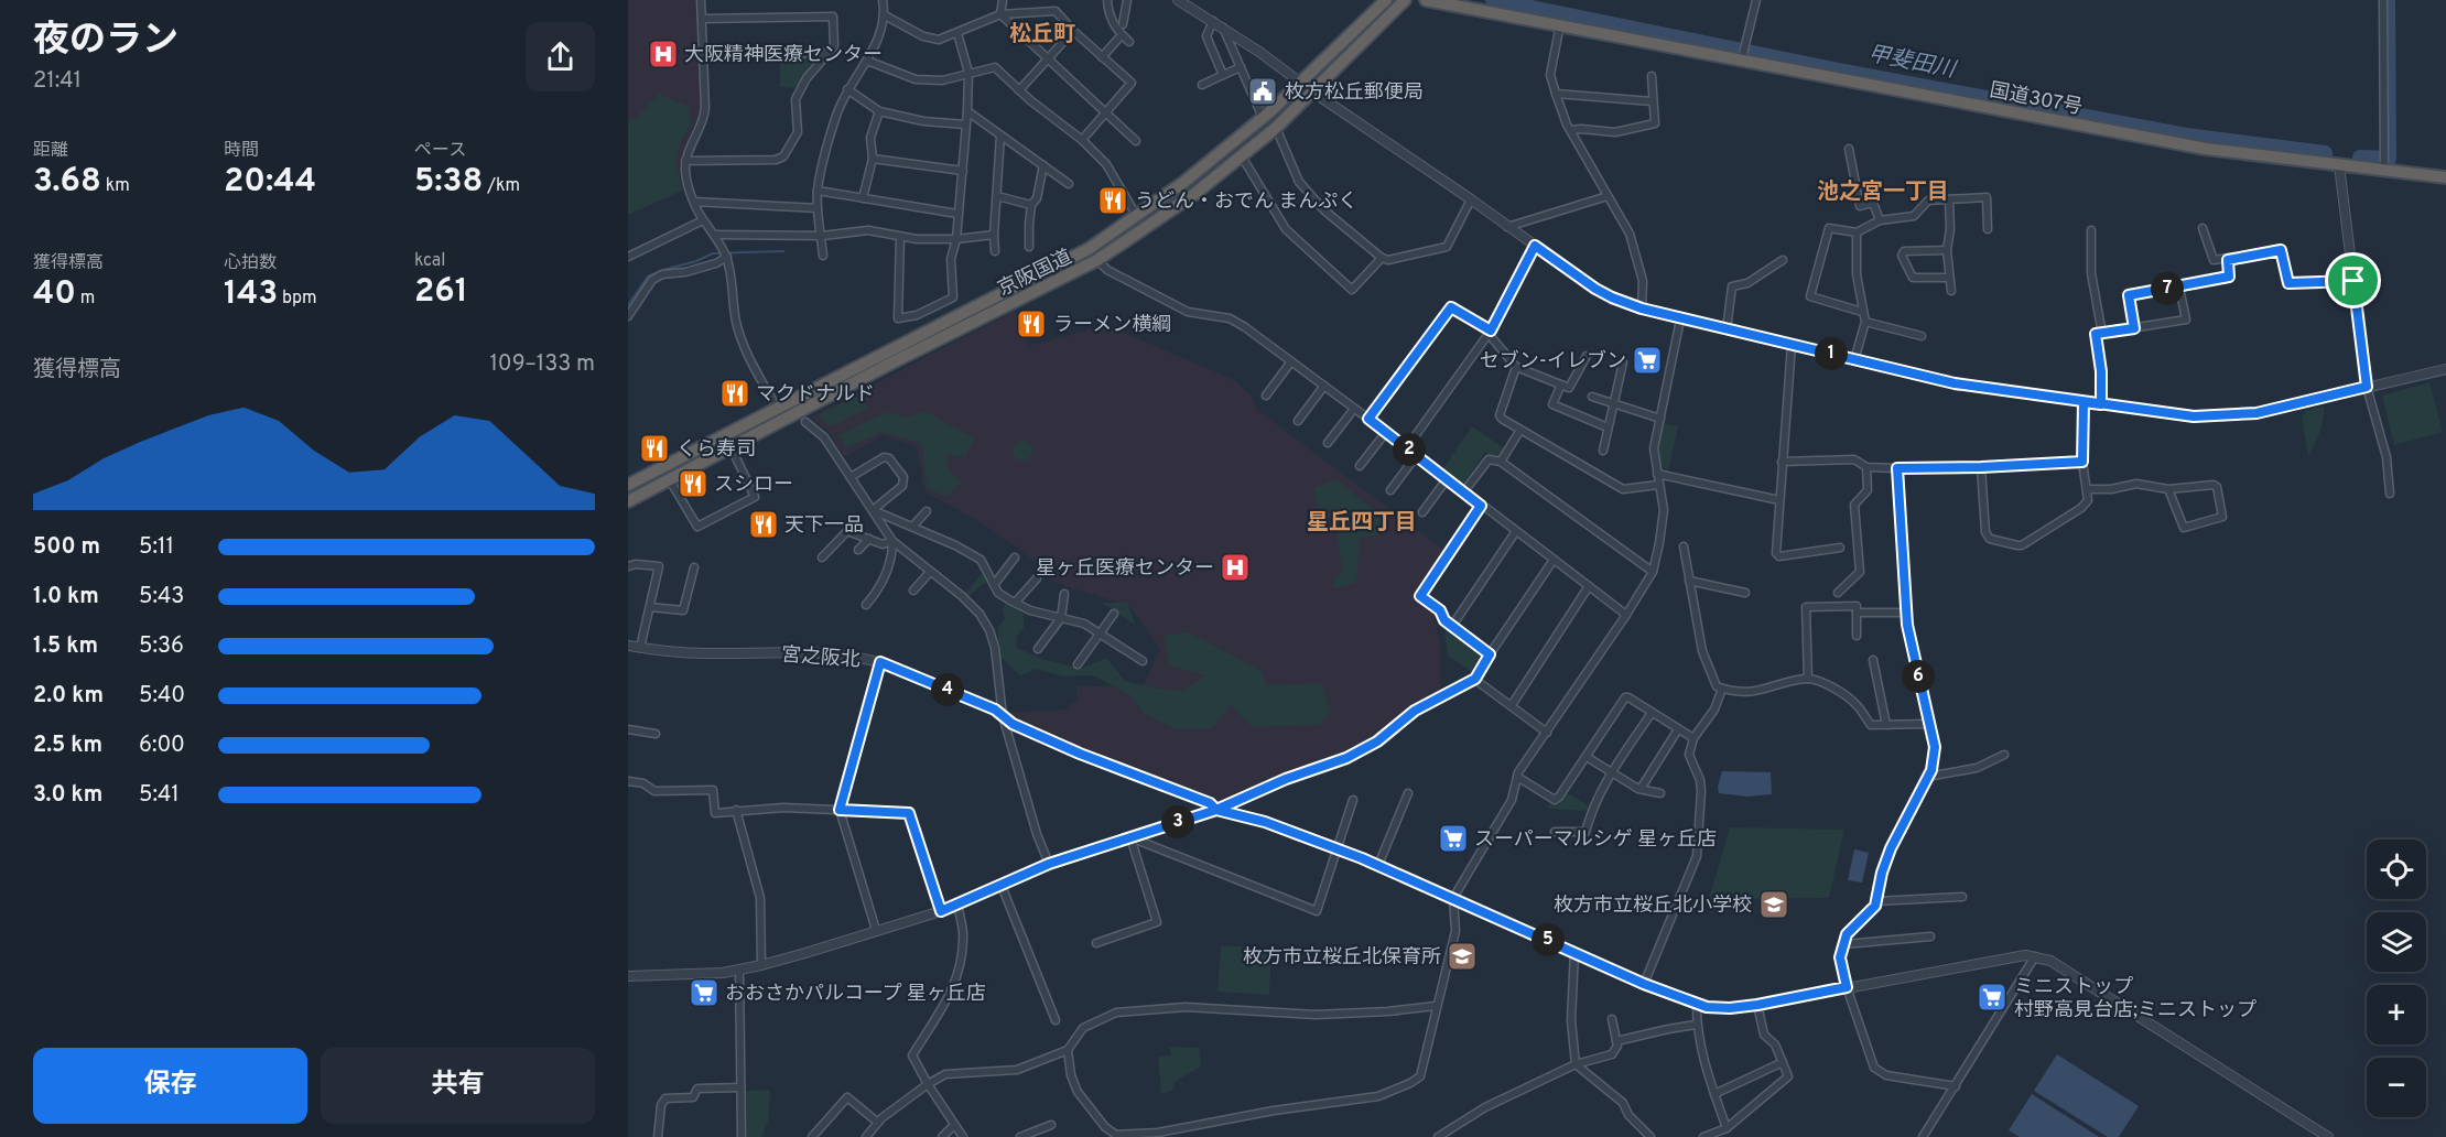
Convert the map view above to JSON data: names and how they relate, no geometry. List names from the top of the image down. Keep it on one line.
{"streets":{"highway":["国道307号","京阪国道"],"street":["宮之阪北"]},"districts":["松丘町","池之宮一丁目","星丘四丁目"],"water":["甲斐田川"],"places":{"hospital":["大阪精神医療センター","星ヶ丘医療センター"],"public building":["枚方松丘郵便局"],"restaurant":["うどん・おでん まんぷく","ラーメン横綱","マクドナルド","くら寿司","スシロー","天下一品"],"supermarket":["セブン-イレブン","スーパーマルシゲ 星ヶ丘店","おおさかパルコープ 星ヶ丘店","ミニストップ 村野高見台店;ミニストップ"],"school or university":["枚方市立桜丘北小学校","枚方市立桜丘北保育所"]},"page":{"heading":["夜のラン","21:41"],"stats":[["距離","3.68 km"],["時間","20:44"],["ペース","5:38 /km"],["獲得標高","40 m"],["心拍数","143 bpm"],["kcal","261"]],"pins":["7","1","2","6","4","3","5"],"chart":["獲得標高","109–133 m"],"list":[{"name":"500 m","note":"5:11"},{"name":"1.0 km","note":"5:43"},{"name":"1.5 km","note":"5:36"},{"name":"2.0 km","note":"5:40"},{"name":"2.5 km","note":"6:00"},{"name":"3.0 km","note":"5:41"}],"map_buttons":["+","−"],"buttons":["保存","共有"]}}
